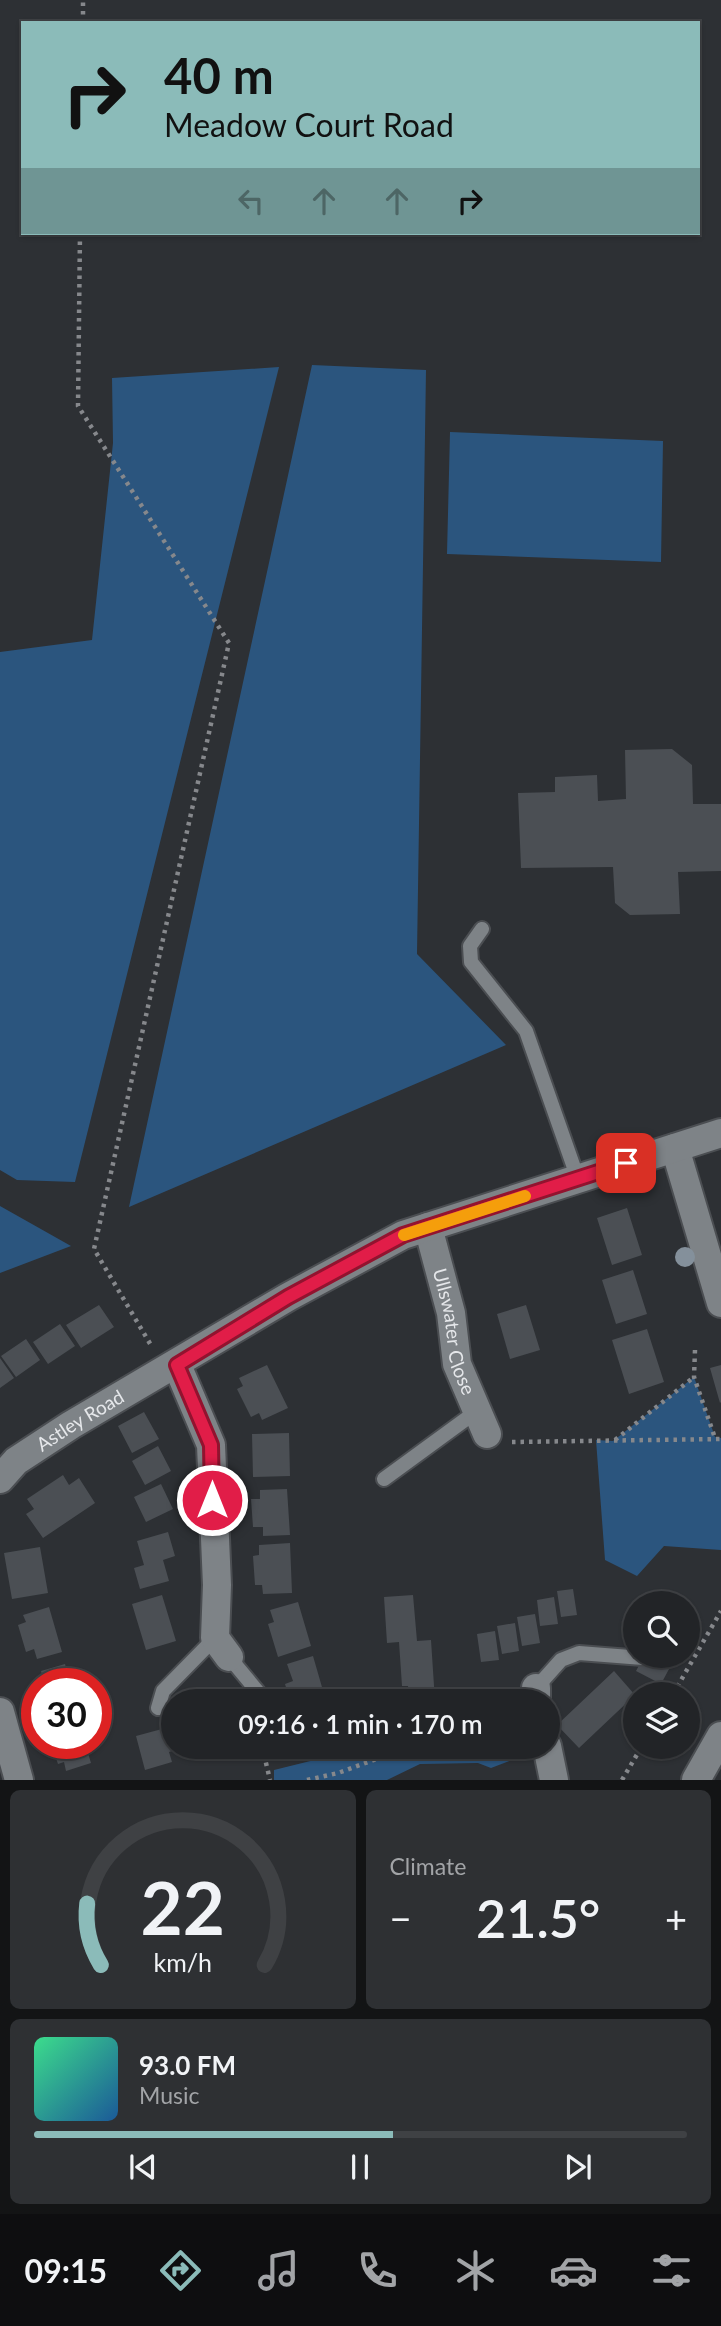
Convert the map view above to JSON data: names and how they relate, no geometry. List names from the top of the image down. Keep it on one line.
{"streets":{"street":["Ullswater Close","Astley Road"]},"crossings":[["Ullswater Close","Astley Road"]],"page":{"turn":["40 m","Meadow Court Road"],"limit":"30","trip":"09:16 · 1 min · 170 m","tile":"Climate","heat":["−","21.5°","+"],"song":["93.0 FM","Music"],"tabs":"09:15","gauge":["22","km/h"]}}
